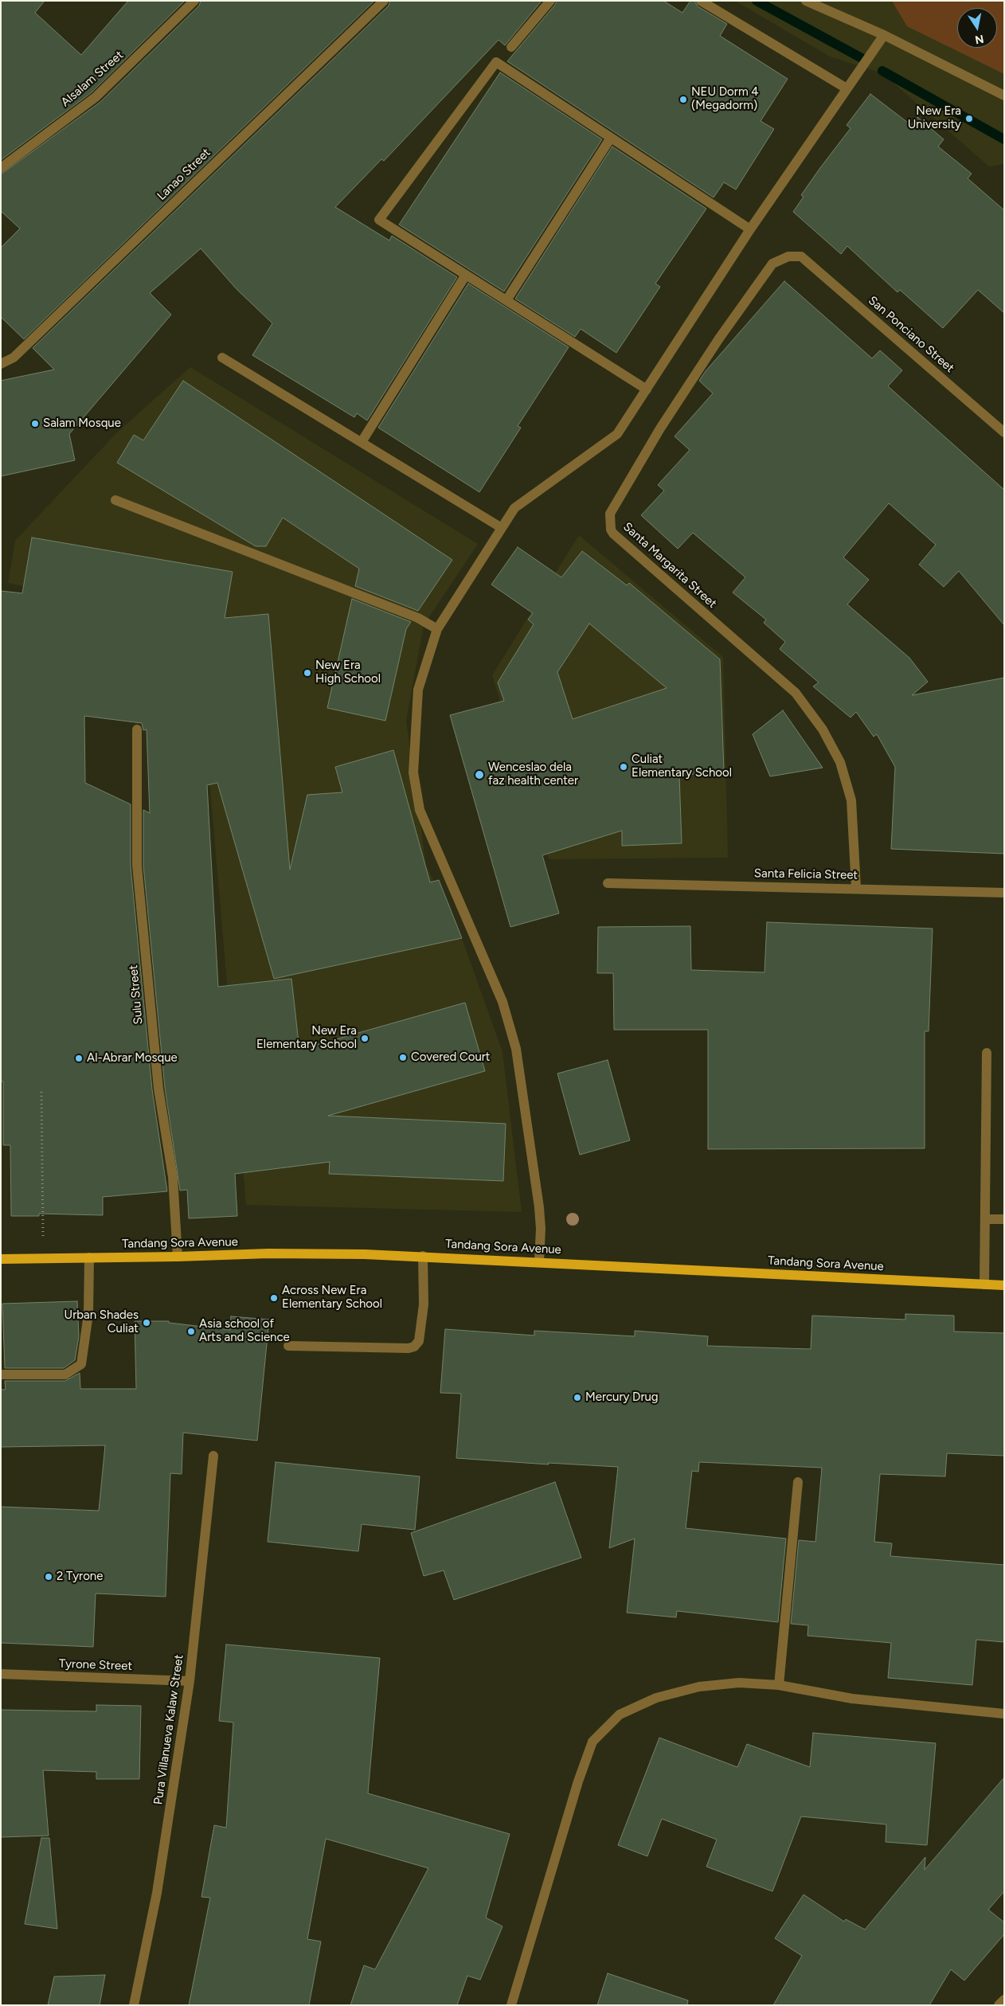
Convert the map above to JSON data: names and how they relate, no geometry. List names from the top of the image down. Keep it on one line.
{"streets":{"main road":["Tandang Sora Avenue"],"street":["Alsalam Street","Lanao Street","San Ponciano Street","Santa Margarita Street","Santa Felicia Street","Sulu Street","Tyrone Street","Pura Villanueva Kalaw Street"]},"crossings":[["San Ponciano Street","Santa Margarita Street"],["Santa Margarita Street","Santa Felicia Street"],["Sulu Street","Tandang Sora Avenue"],["Tyrone Street","Pura Villanueva Kalaw Street"]],"places":["NEU Dorm 4 (Megadorm)","New Era University","Salam Mosque","New Era High School","Culiat Elementary School","Wenceslao dela faz health center","New Era Elementary School","Covered Court","Al-Abrar Mosque","Across New Era Elementary School","Urban Shades Culiat","Asia school of Arts and Science","Mercury Drug","2 Tyrone"],"north":"bottom"}
